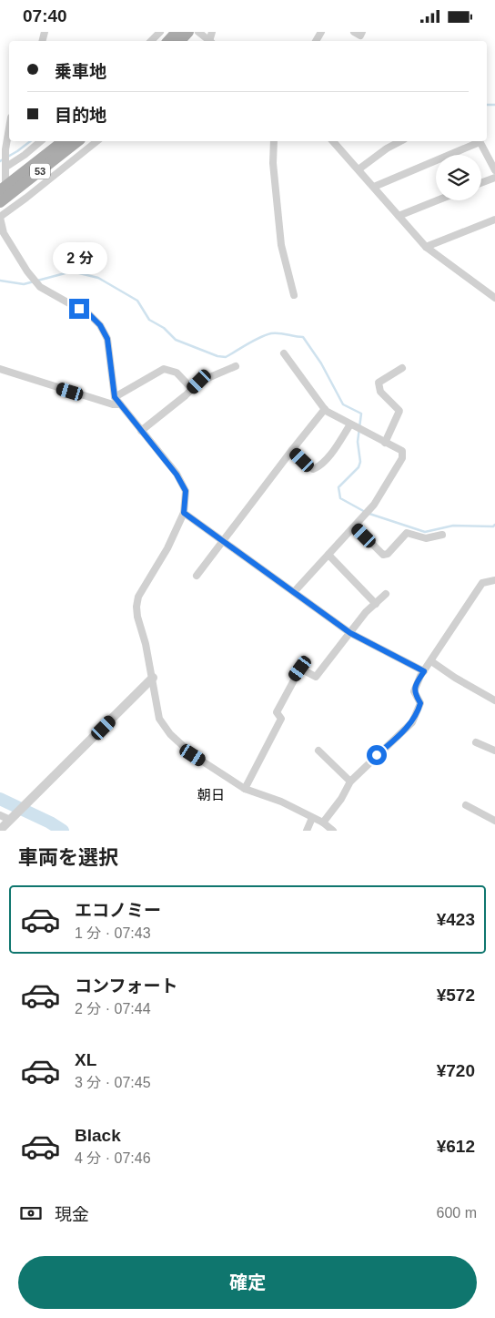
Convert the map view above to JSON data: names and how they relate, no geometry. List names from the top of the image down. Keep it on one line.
{"streets":{"main road":["53"]},"districts":["朝日"],"page":{"status":"07:40","banner":["乗車地","目的地"],"bubble":"2 分","heading":"車両を選択","list":[{"name":"エコノミー","note":"1 分 · 07:43","value":"¥423"},{"name":"コンフォート","note":"2 分 · 07:44","value":"¥572"},{"name":"XL","note":"3 分 · 07:45","value":"¥720"},{"name":"Black","note":"4 分 · 07:46","value":"¥612"}],"pay":["現金","600 m"],"buttons":"確定"}}
